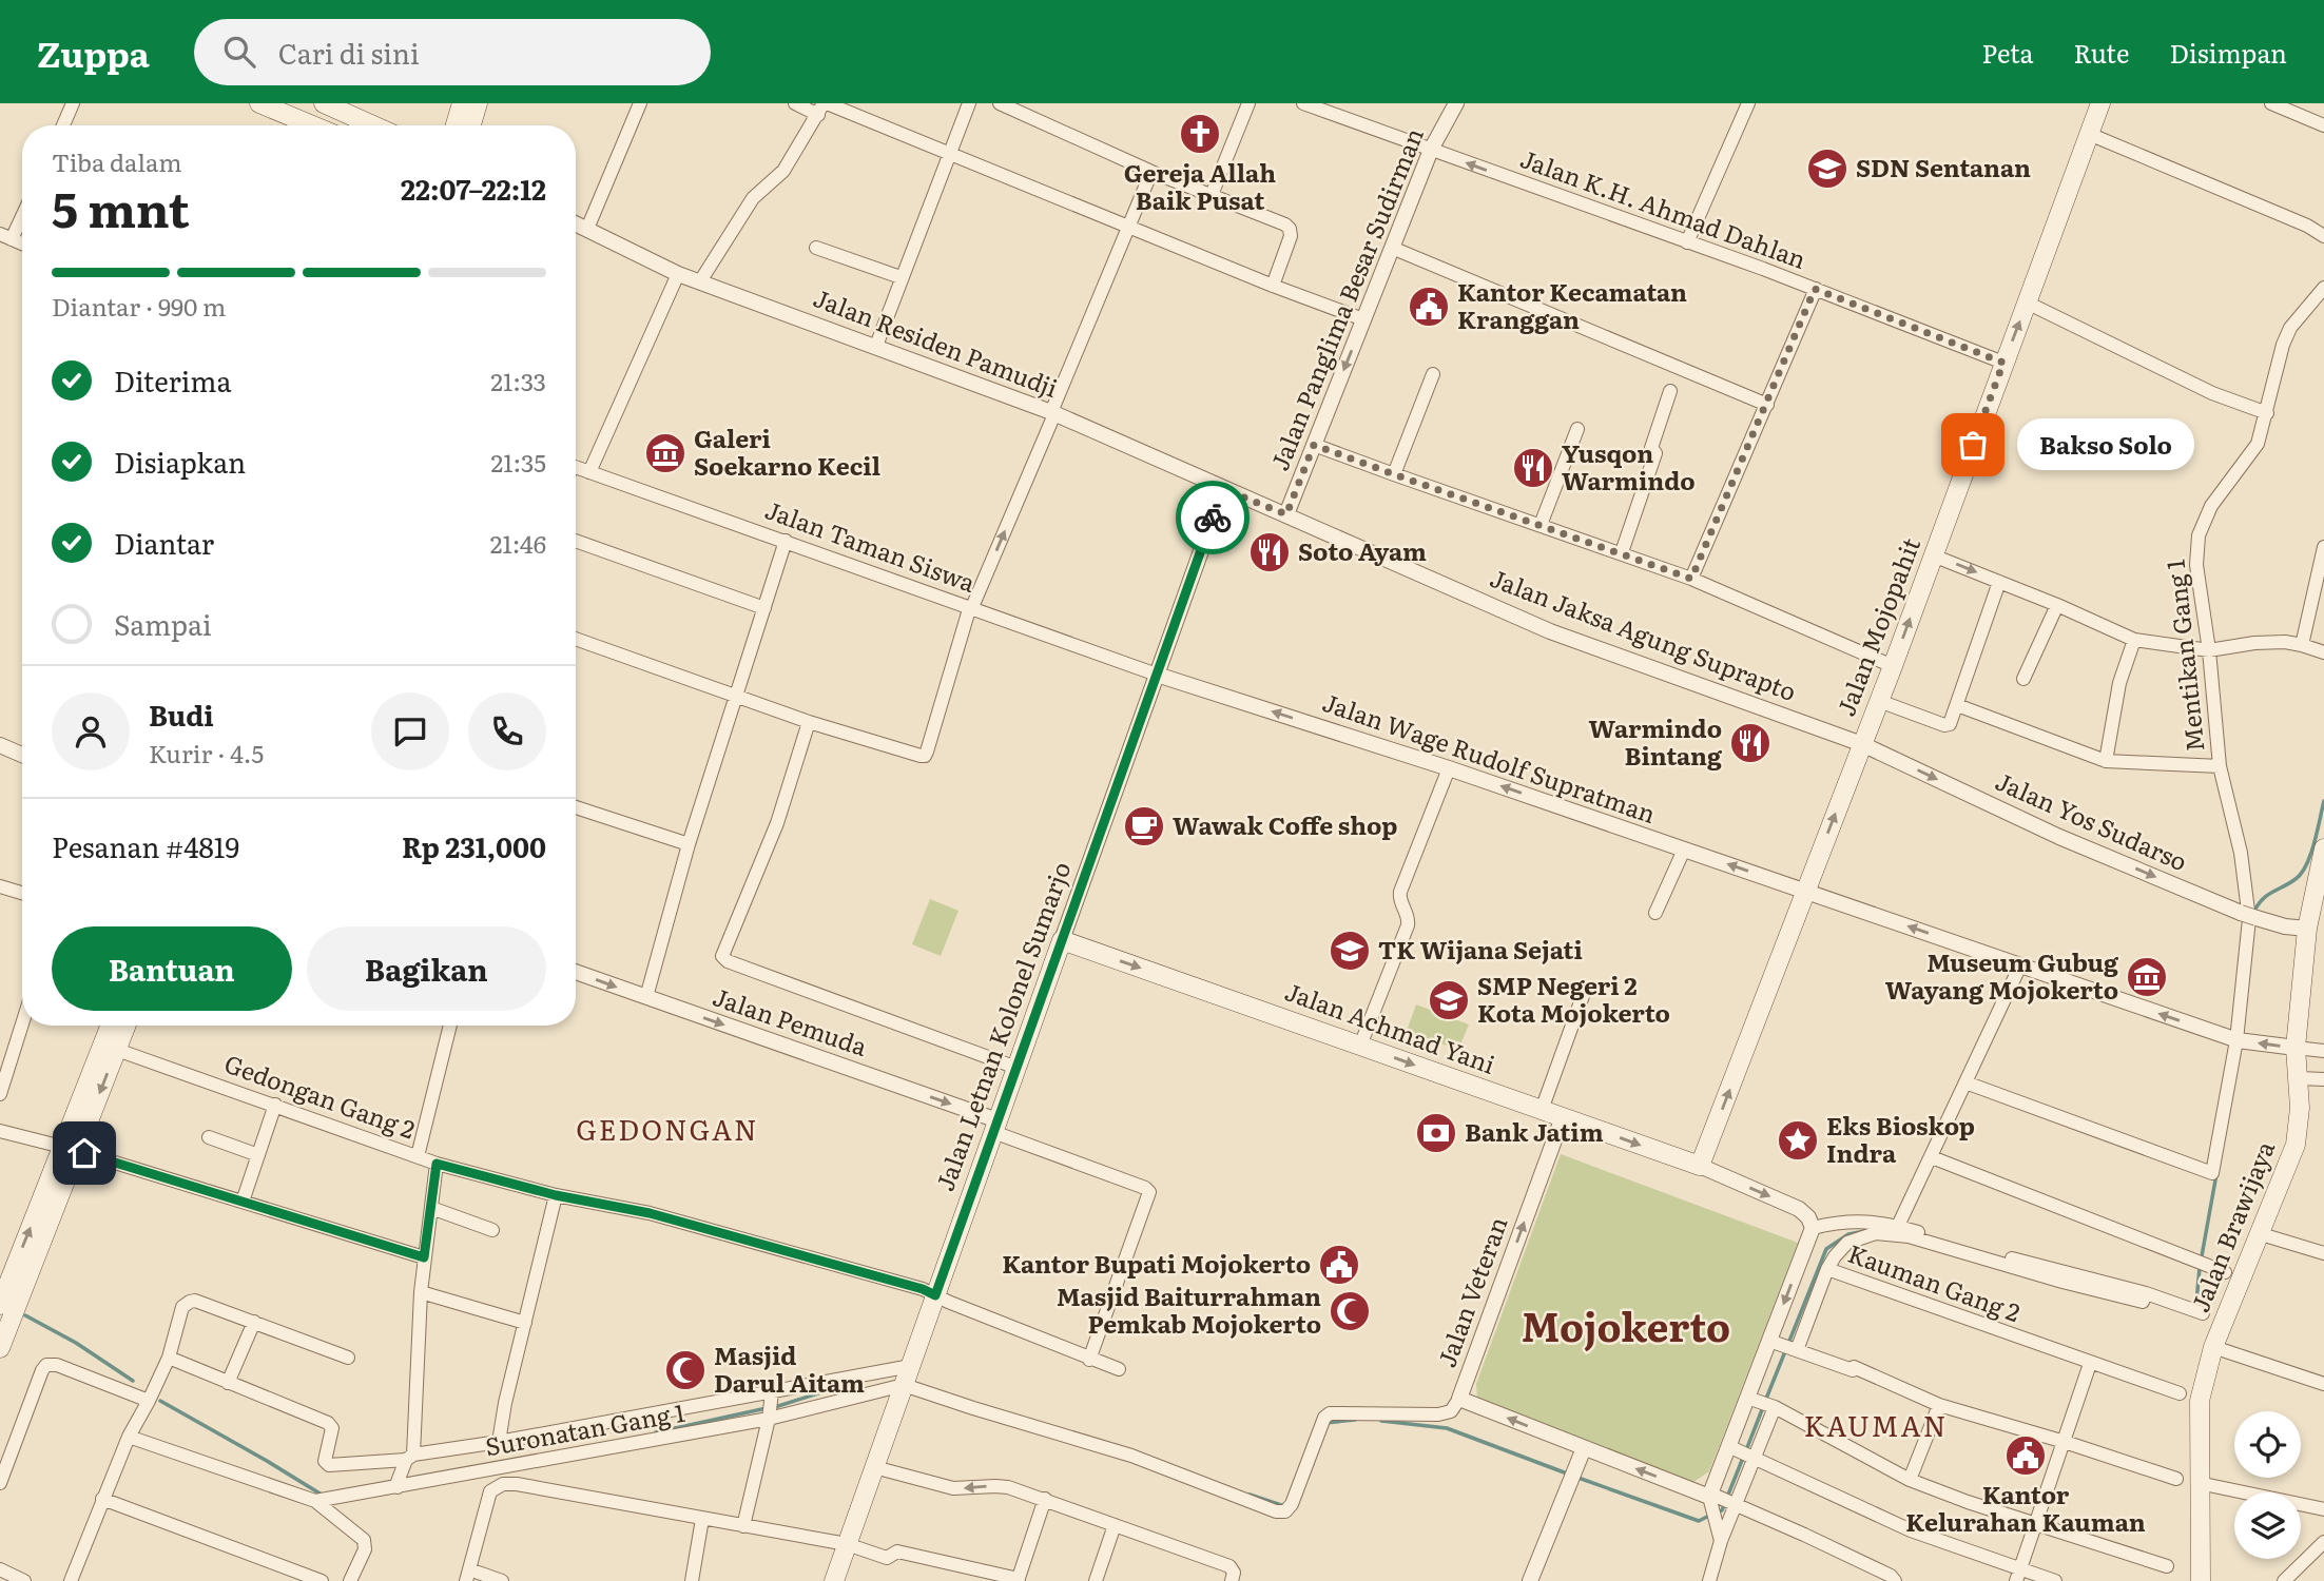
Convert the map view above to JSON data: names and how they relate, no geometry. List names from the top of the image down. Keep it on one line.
{"streets":{"main road":["Jalan Mojopahit","Jalan Letnan Kolonel Sumarjo","Jalan Achmad Yani","Jalan Brawijaya"],"street":["Jalan K.H. Ahmad Dahlan","Jalan Panglima Besar Sudirman","Jalan Residen Pamudji","Jalan Taman Siswa","Jalan Jaksa Agung Suprapto","Mentikan Gang 1","Jalan Wage Rudolf Supratman","Jalan Yos Sudarso","Jalan Pemuda","Gedongan Gang 2","Kauman Gang 2","Jalan Veteran","Suronatan Gang 1"]},"crossings":[["Jalan K.H. Ahmad Dahlan","Jalan Panglima Besar Sudirman"],["Jalan K.H. Ahmad Dahlan","Jalan Mojopahit"],["Jalan Panglima Besar Sudirman","Jalan Residen Pamudji"],["Jalan Panglima Besar Sudirman","Jalan Jaksa Agung Suprapto"],["Jalan Residen Pamudji","Jalan Jaksa Agung Suprapto"],["Jalan Residen Pamudji","Jalan Letnan Kolonel Sumarjo"],["Jalan Taman Siswa","Jalan Wage Rudolf Supratman"],["Jalan Taman Siswa","Jalan Letnan Kolonel Sumarjo"],["Jalan Mojopahit","Jalan Jaksa Agung Suprapto"],["Jalan Mojopahit","Jalan Wage Rudolf Supratman"],["Jalan Mojopahit","Jalan Yos Sudarso"],["Jalan Mojopahit","Jalan Achmad Yani"],["Jalan Jaksa Agung Suprapto","Jalan Yos Sudarso"],["Mentikan Gang 1","Jalan Wage Rudolf Supratman"],["Mentikan Gang 1","Jalan Yos Sudarso"],["Jalan Wage Rudolf Supratman","Jalan Letnan Kolonel Sumarjo"],["Jalan Wage Rudolf Supratman","Jalan Brawijaya"],["Jalan Yos Sudarso","Jalan Brawijaya"],["Jalan Pemuda","Jalan Letnan Kolonel Sumarjo"],["Jalan Letnan Kolonel Sumarjo","Jalan Achmad Yani"],["Jalan Letnan Kolonel Sumarjo","Gedongan Gang 2"],["Jalan Letnan Kolonel Sumarjo","Suronatan Gang 1"],["Jalan Achmad Yani","Jalan Veteran"]],"one_way":["Jalan Mojopahit","Jalan Wage Rudolf Supratman","Jalan Pemuda","Jalan Achmad Yani"],"districts":["GEDONGAN","Mojokerto","KAUMAN"],"places":{"church":["Gereja Allah Baik Pusat"],"school or university":["SDN Sentanan","TK Wijana Sejati","SMP Negeri 2 Kota Mojokerto"],"public building":["Kantor Kecamatan Kranggan","Kantor Bupati Mojokerto","Kantor Kelurahan Kauman"],"other":["Bakso Solo"],"museum":["Galeri Soekarno Kecil","Museum Gubug Wayang Mojokerto"],"restaurant":["Yusqon Warmindo","Soto Ayam","Warmindo Bintang"],"cafe":["Wawak Coffe shop"],"bank":["Bank Jatim"],"place":["Eks Bioskop Indra"],"mosque":["Masjid Baiturrahman Pemkab Mojokerto","Masjid Darul Aitam"]},"page":{"header":"Zuppa","search":"Cari di sini","nav":["Peta","Rute","Disimpan"],"heading":["5 mnt","Tiba dalam","22:07–22:12"],"panel":["Budi","Kurir · 4.5","Pesanan #4819","Rp 231,000"],"bar":"Diantar · 990 m","list":[["Diterima","21:33"],["Disiapkan","21:35"],["Diantar","21:46"],"Sampai"],"bubble":"Bakso Solo","buttons":["Bantuan","Bagikan"]}}
